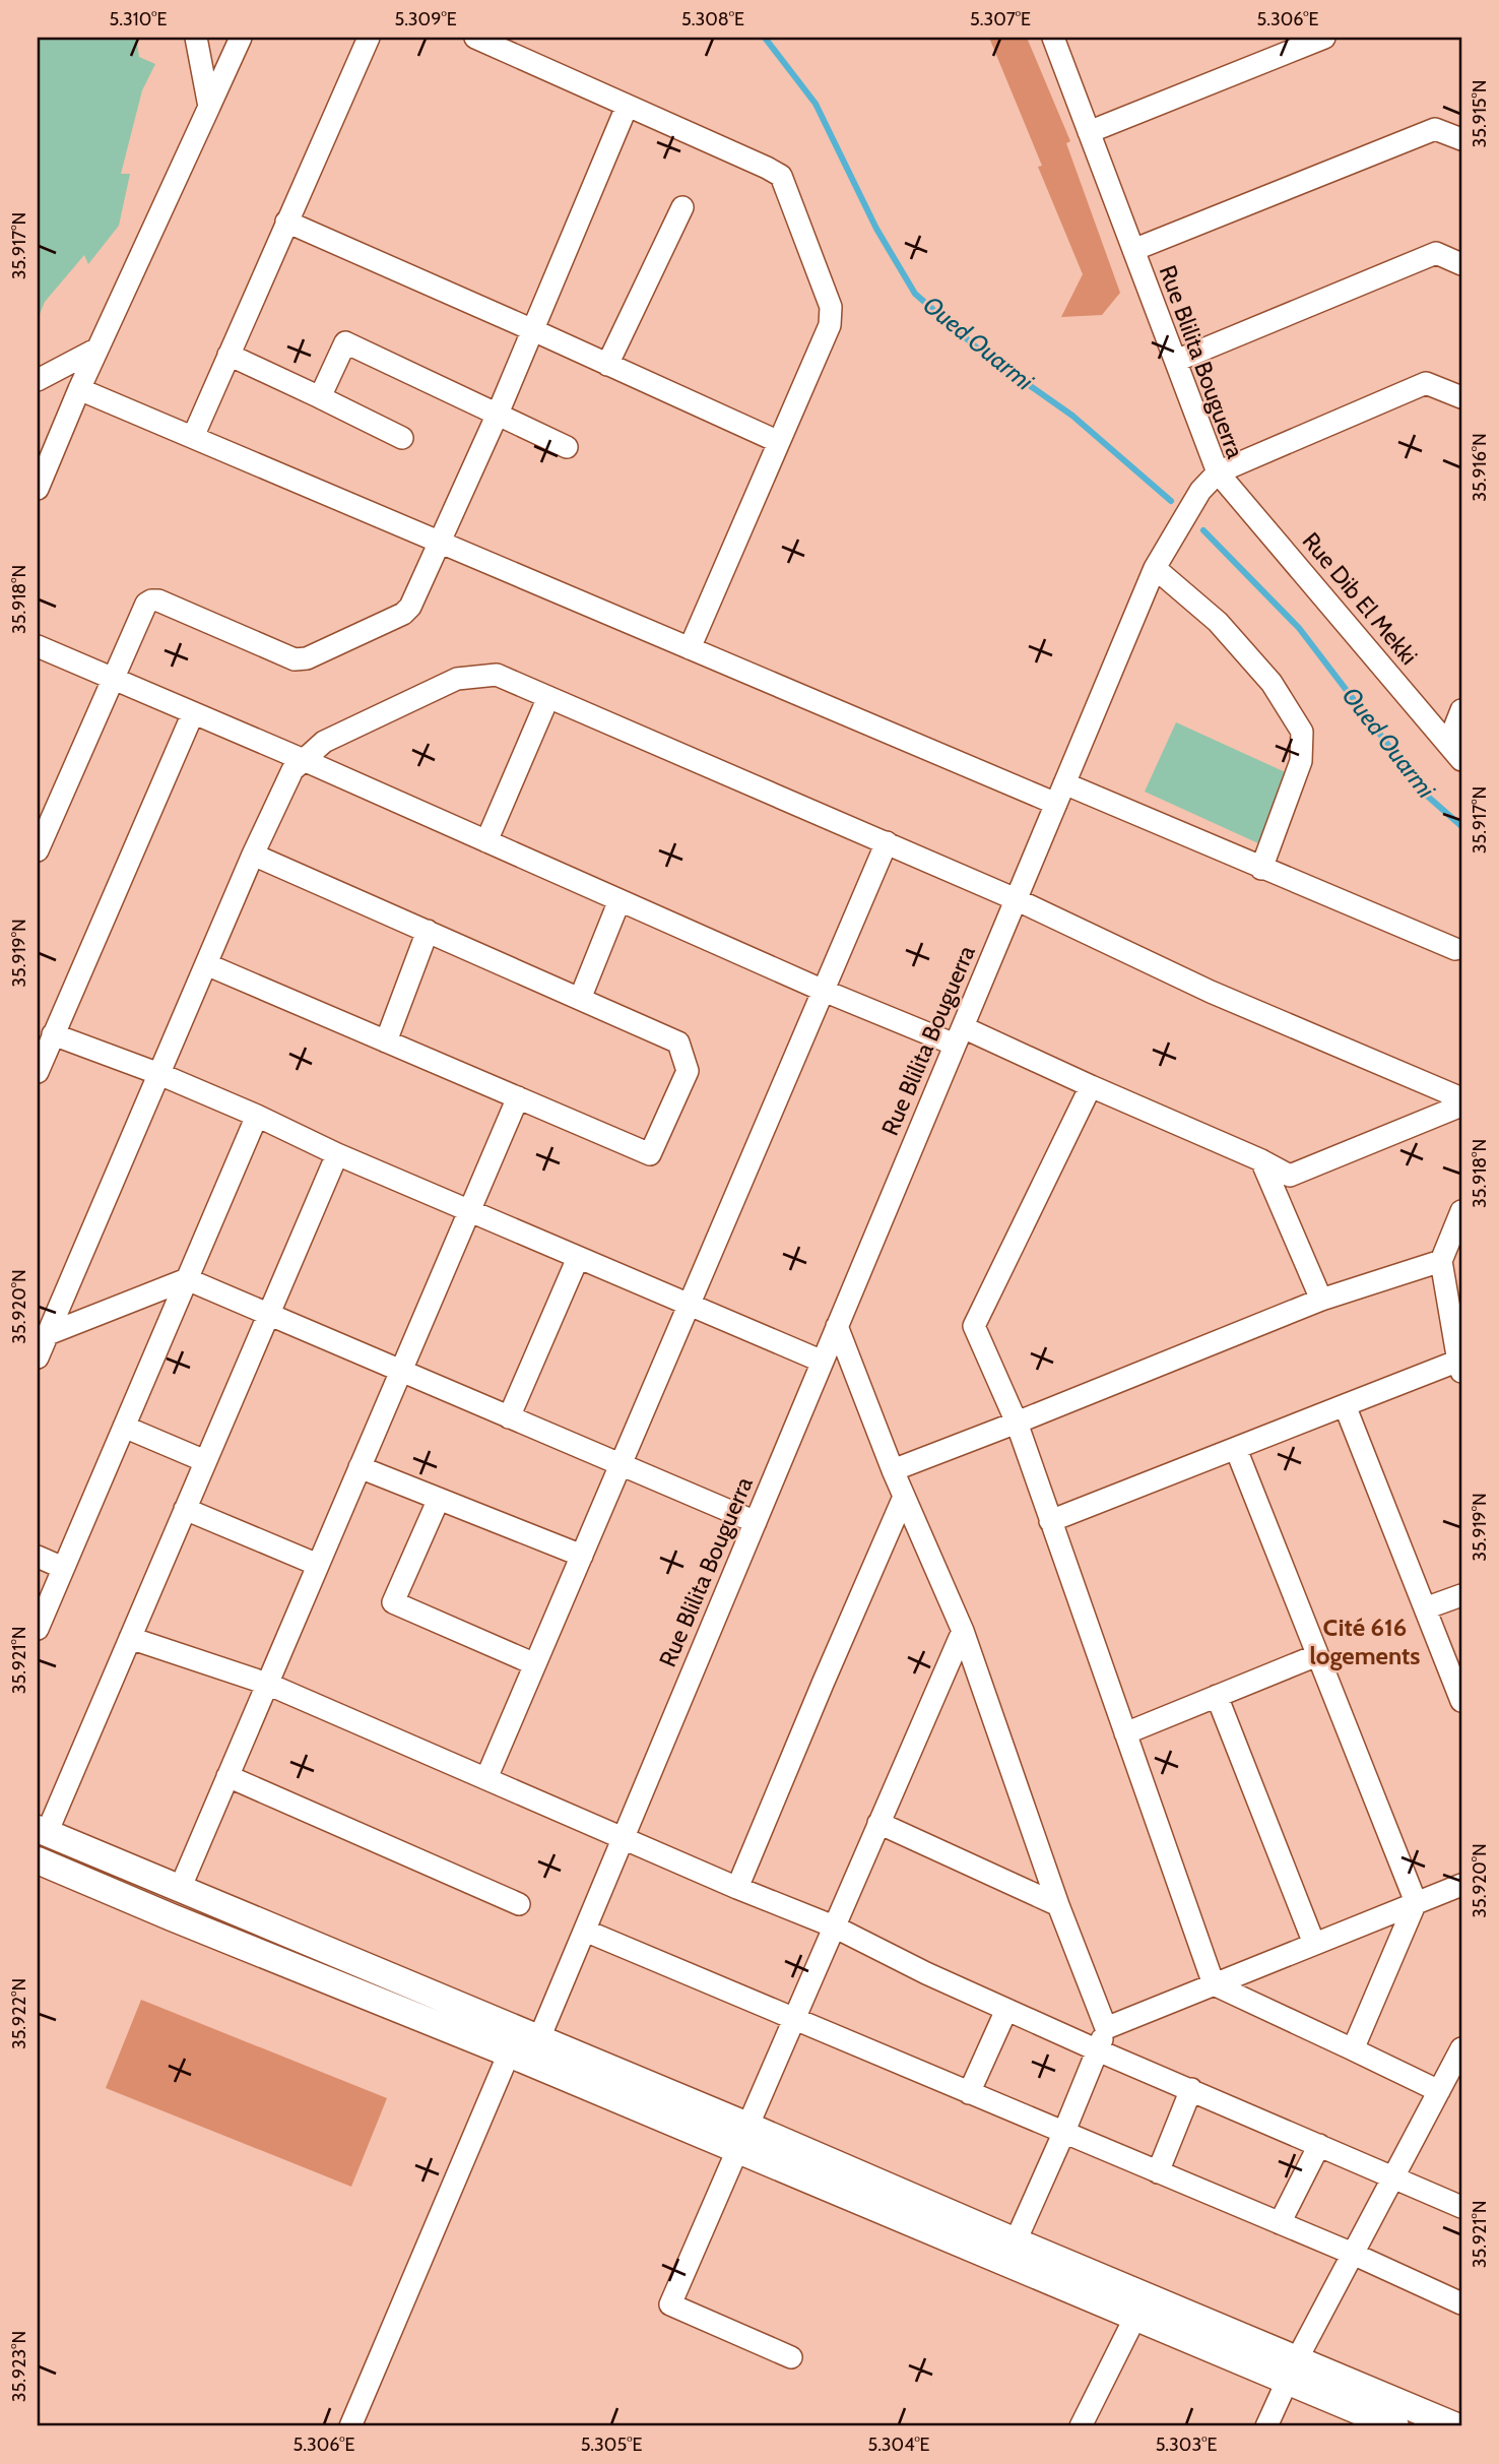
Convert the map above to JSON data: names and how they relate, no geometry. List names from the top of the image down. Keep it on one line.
{"streets":{"street":["Rue Blilita Bouguerra","Rue Dib El Mekki"]},"crossings":[["Rue Blilita Bouguerra","Rue Dib El Mekki"]],"districts":["Cité 616 logements"],"water":["Oued Ouarmi"],"coordinates":["5.310°E","5.309°E","5.308°E","5.307°E","5.306°E","35.915°N","35.917°N","35.916°N","35.918°N","35.919°N","35.920°N","35.921°N","35.922°N","35.923°N","5.305°E","5.304°E","5.303°E"]}
